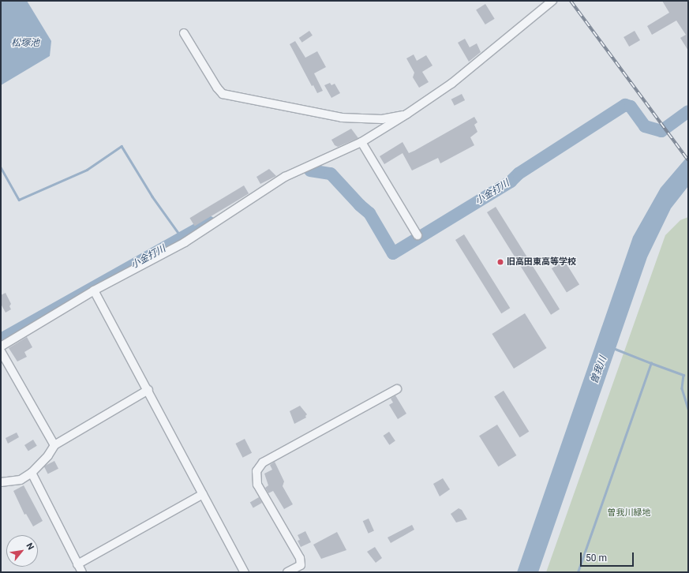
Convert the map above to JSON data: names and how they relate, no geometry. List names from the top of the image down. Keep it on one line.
{"water":["松塚池","小金打川","曽我川"],"parks":["曽我川緑地"],"places":["旧高田東高等学校"],"scale_bar":"50 m","north":"top right"}
